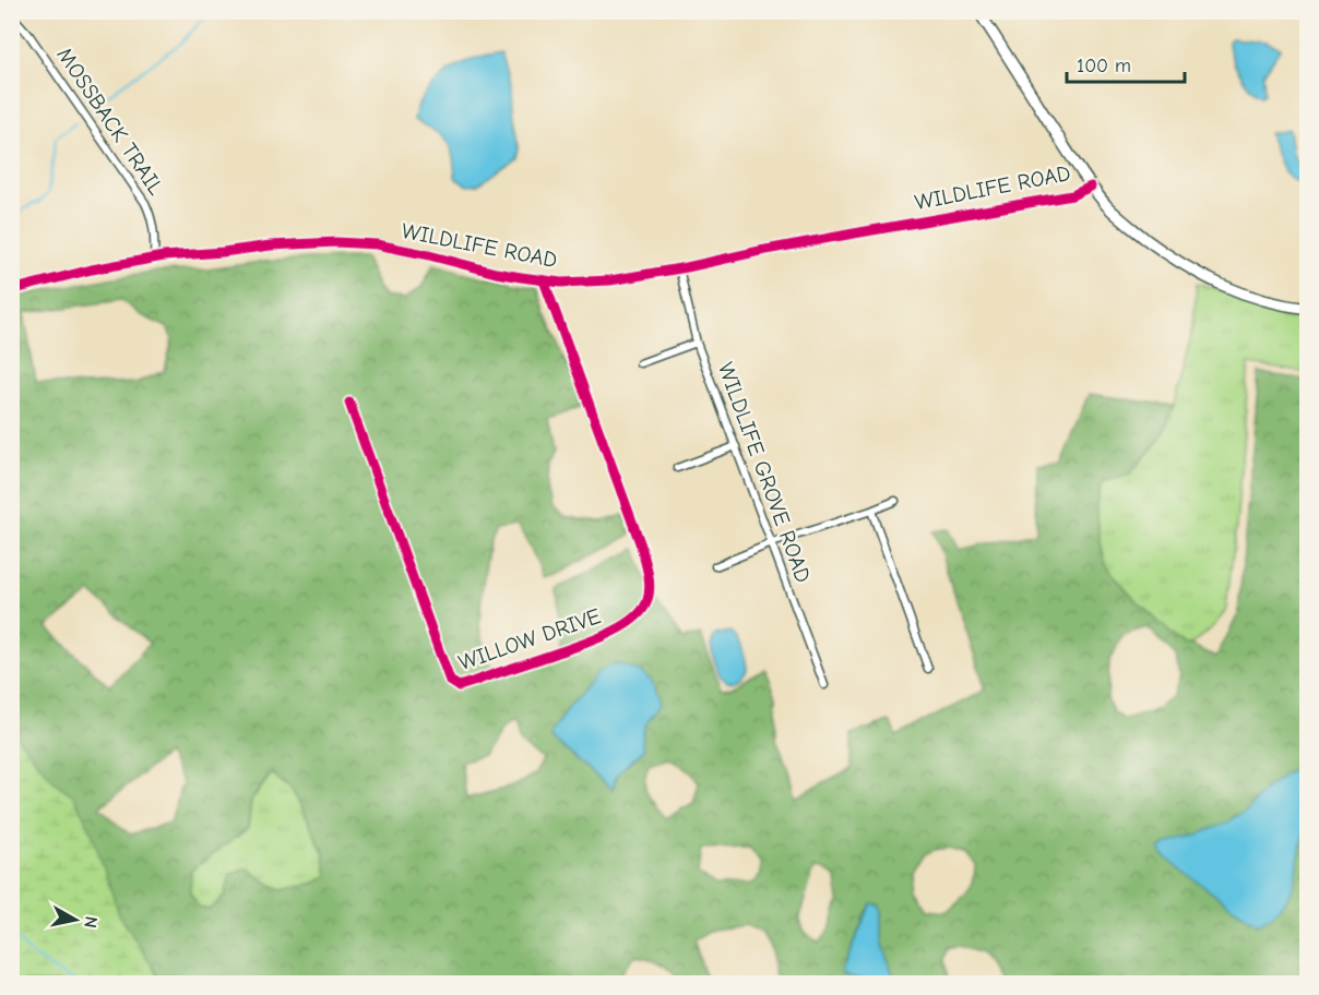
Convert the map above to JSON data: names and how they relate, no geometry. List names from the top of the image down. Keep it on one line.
{"streets":{"street":["MOSSBACK TRAIL","WILDLIFE ROAD","WILDLIFE GROVE ROAD","WILLOW DRIVE"]},"crossings":[["MOSSBACK TRAIL","WILDLIFE ROAD"],["WILDLIFE ROAD","WILDLIFE GROVE ROAD"],["WILDLIFE ROAD","WILLOW DRIVE"]],"scale_bar":"100 m","north":"right"}
